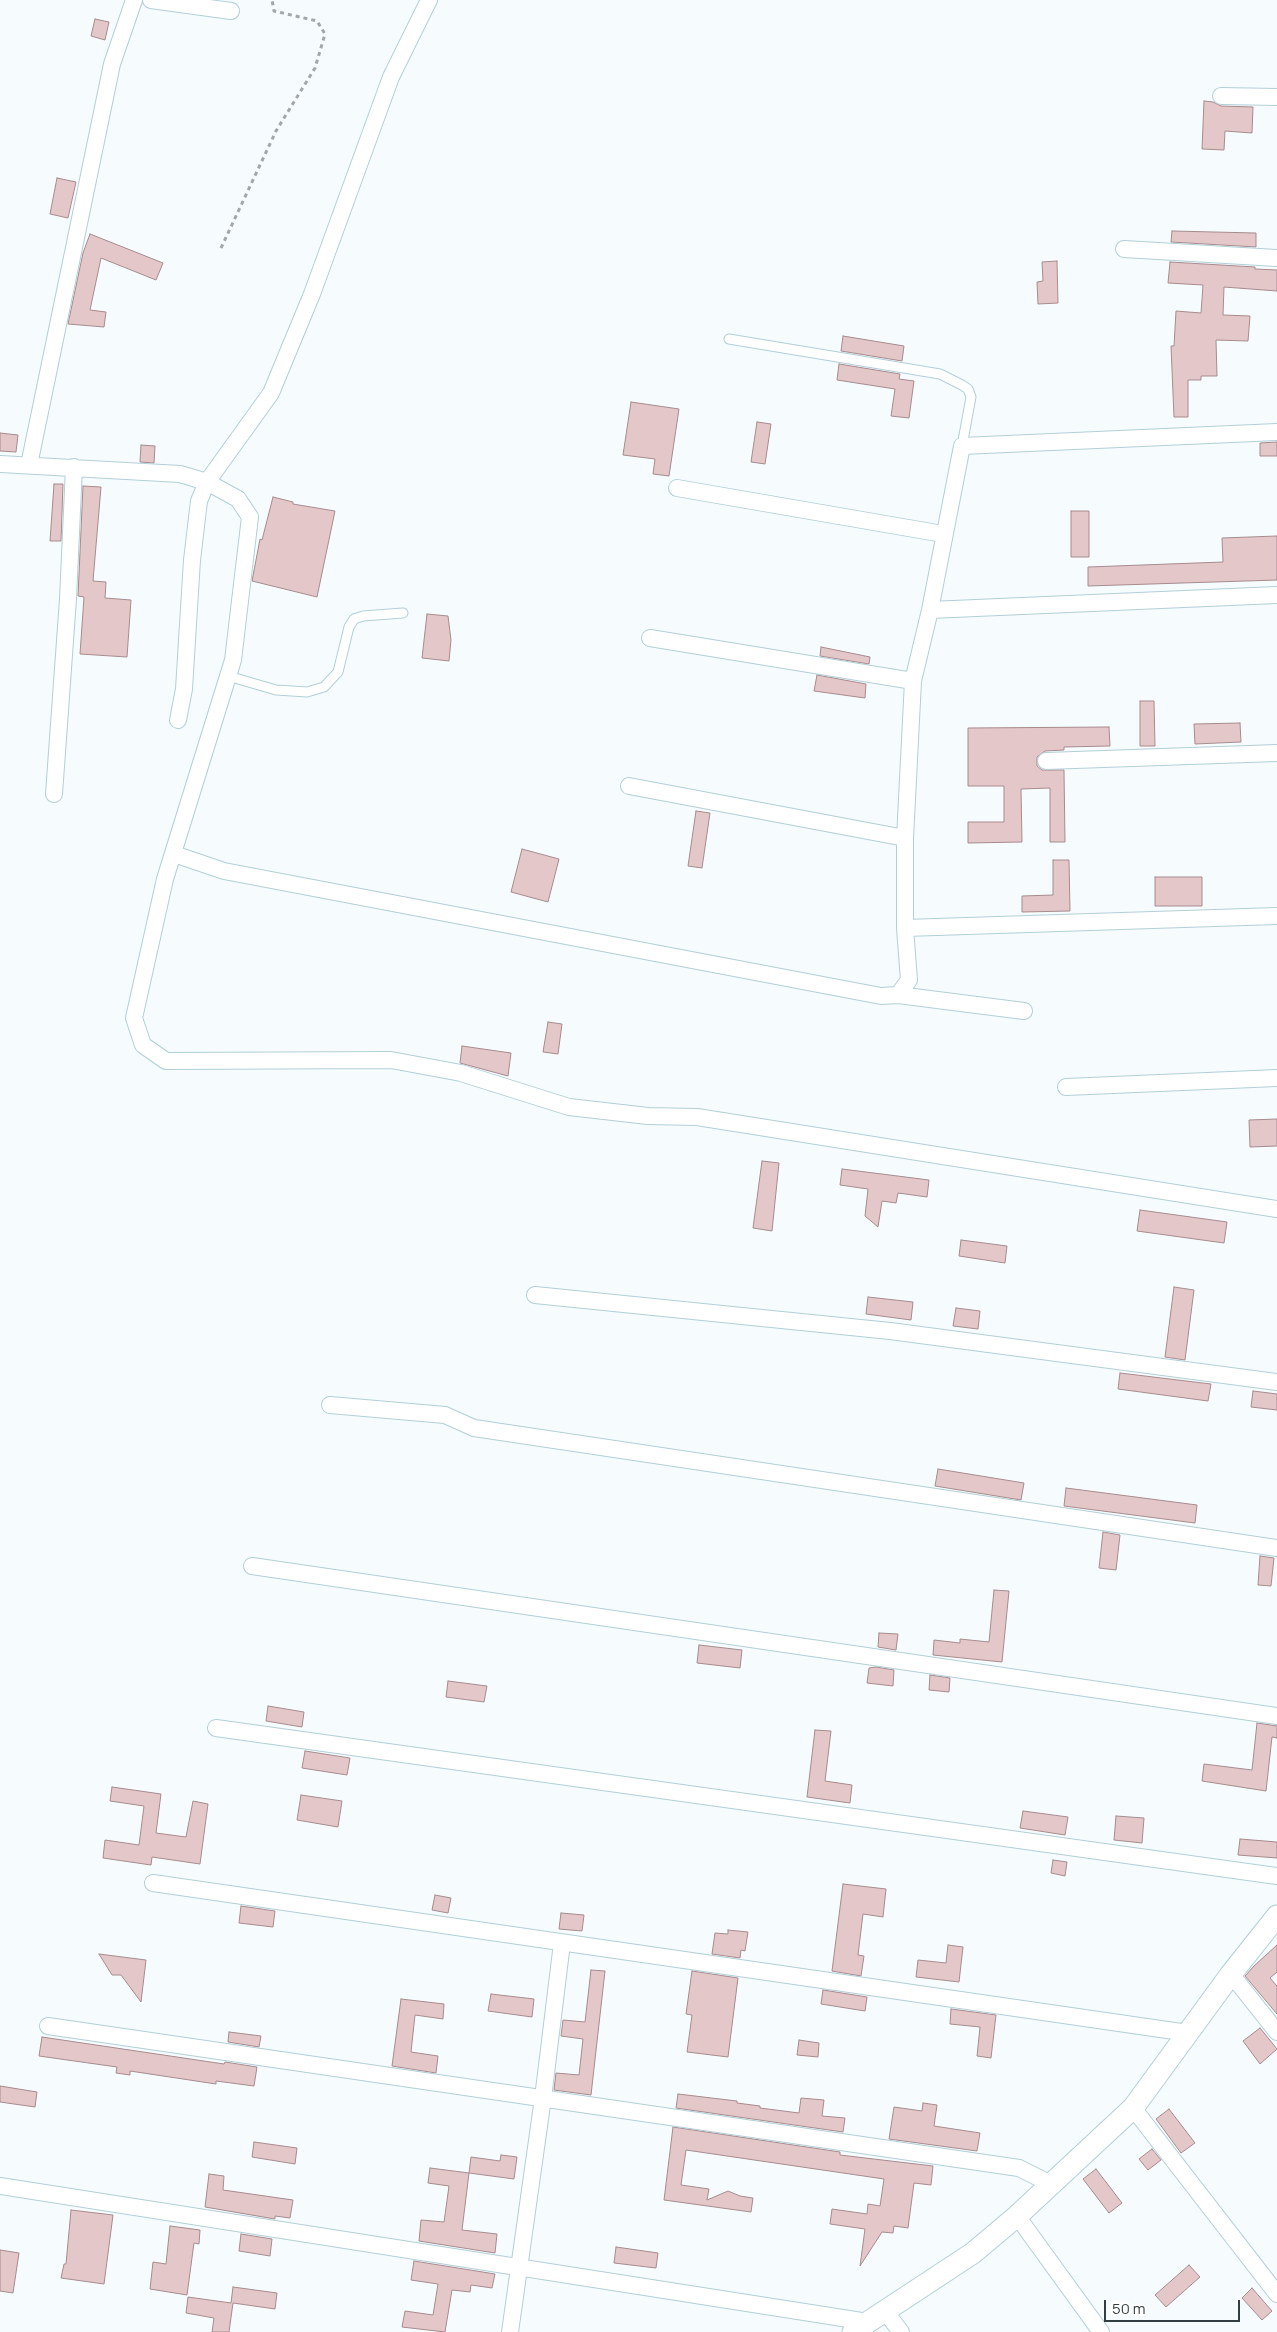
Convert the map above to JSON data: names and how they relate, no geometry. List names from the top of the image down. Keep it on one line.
{"scale_bar":"50 m"}
